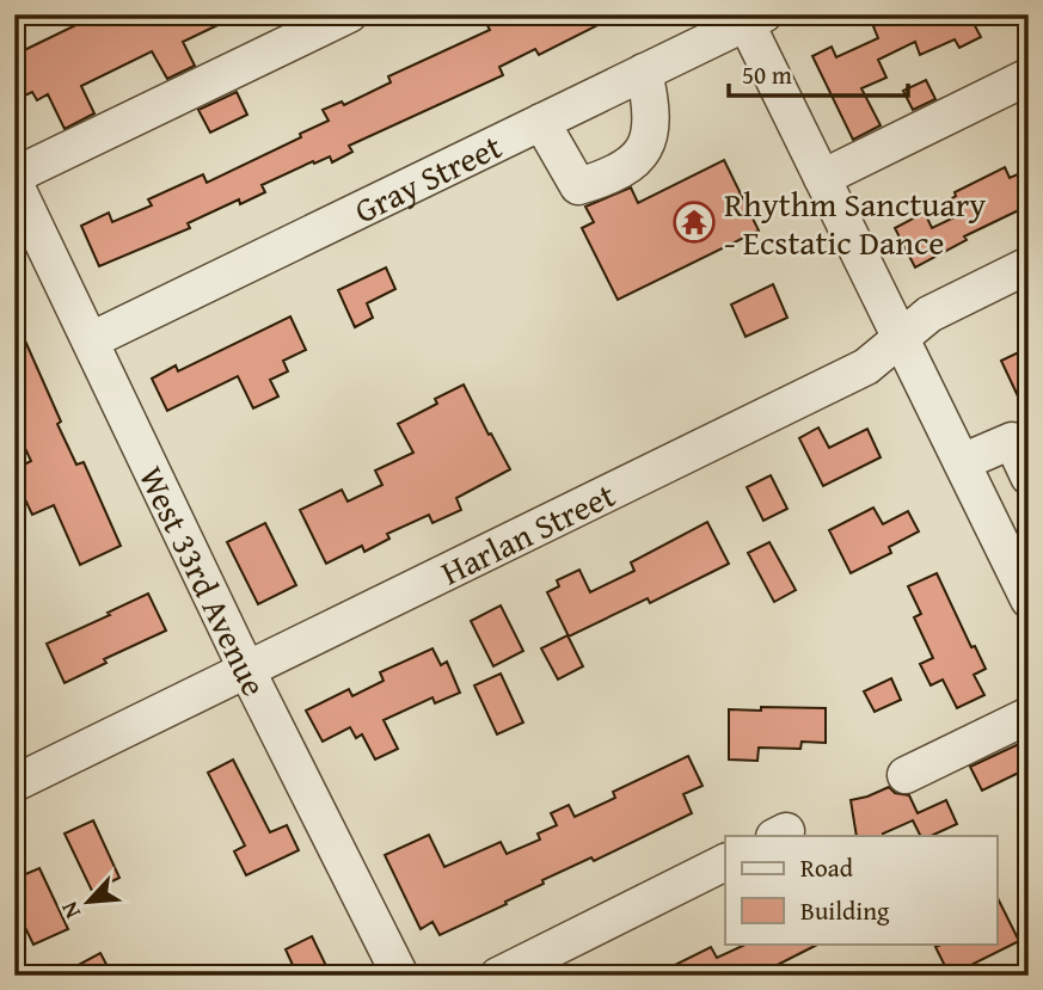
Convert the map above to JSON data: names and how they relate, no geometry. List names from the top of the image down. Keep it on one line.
{"streets":{"street":["Gray Street","Harlan Street","West 33rd Avenue"]},"crossings":[["Gray Street","West 33rd Avenue"],["Harlan Street","West 33rd Avenue"]],"places":{"temple":["Rhythm Sanctuary - Ecstatic Dance"]},"legend":["Road","Building"],"scale_bar":"50 m","north":"bottom left"}
